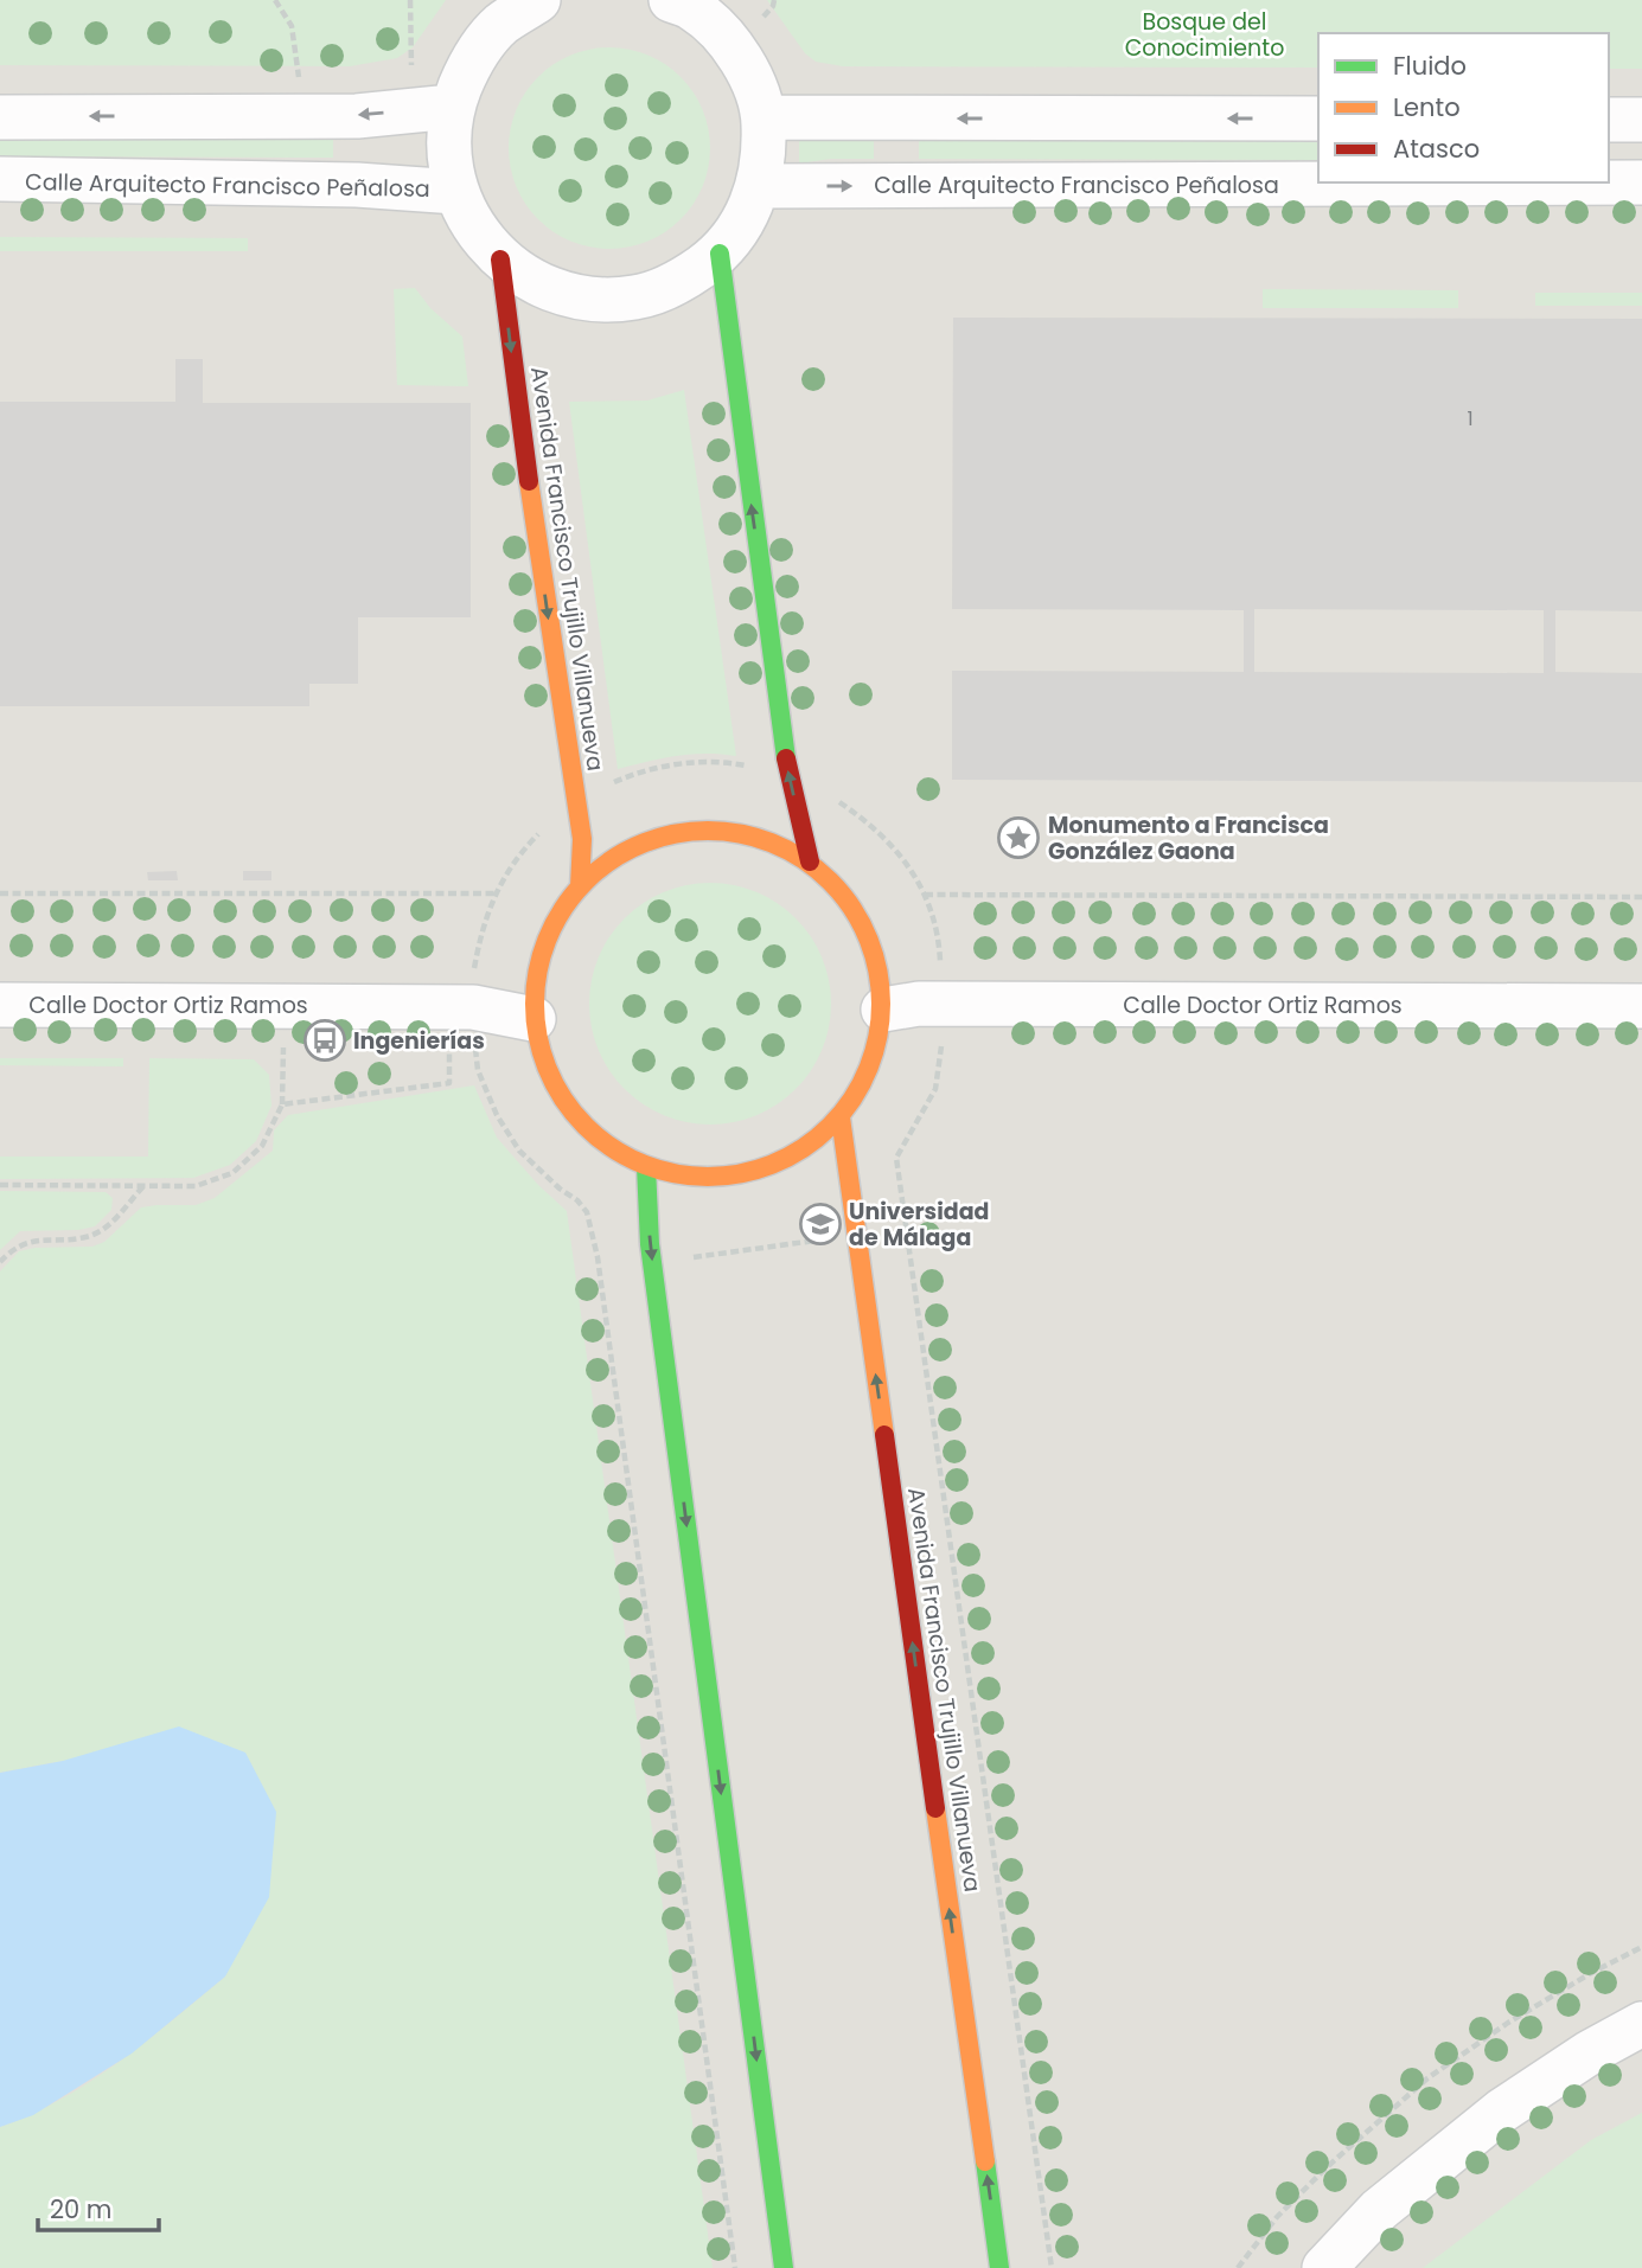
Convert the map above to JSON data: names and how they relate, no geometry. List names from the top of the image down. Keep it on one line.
{"streets":{"street":["Calle Arquitecto Francisco Peñalosa","Avenida Francisco Trujillo Villanueva","Calle Doctor Ortiz Ramos"]},"parks":["Bosque del Conocimiento"],"places":{"place":["Monumento a Francisca González Gaona"],"bus stop":["Ingenierías"],"school or university":["Universidad de Málaga"]},"house_numbers":["1"],"legend":["Fluido","Lento","Atasco"],"scale_bar":"20 m"}
